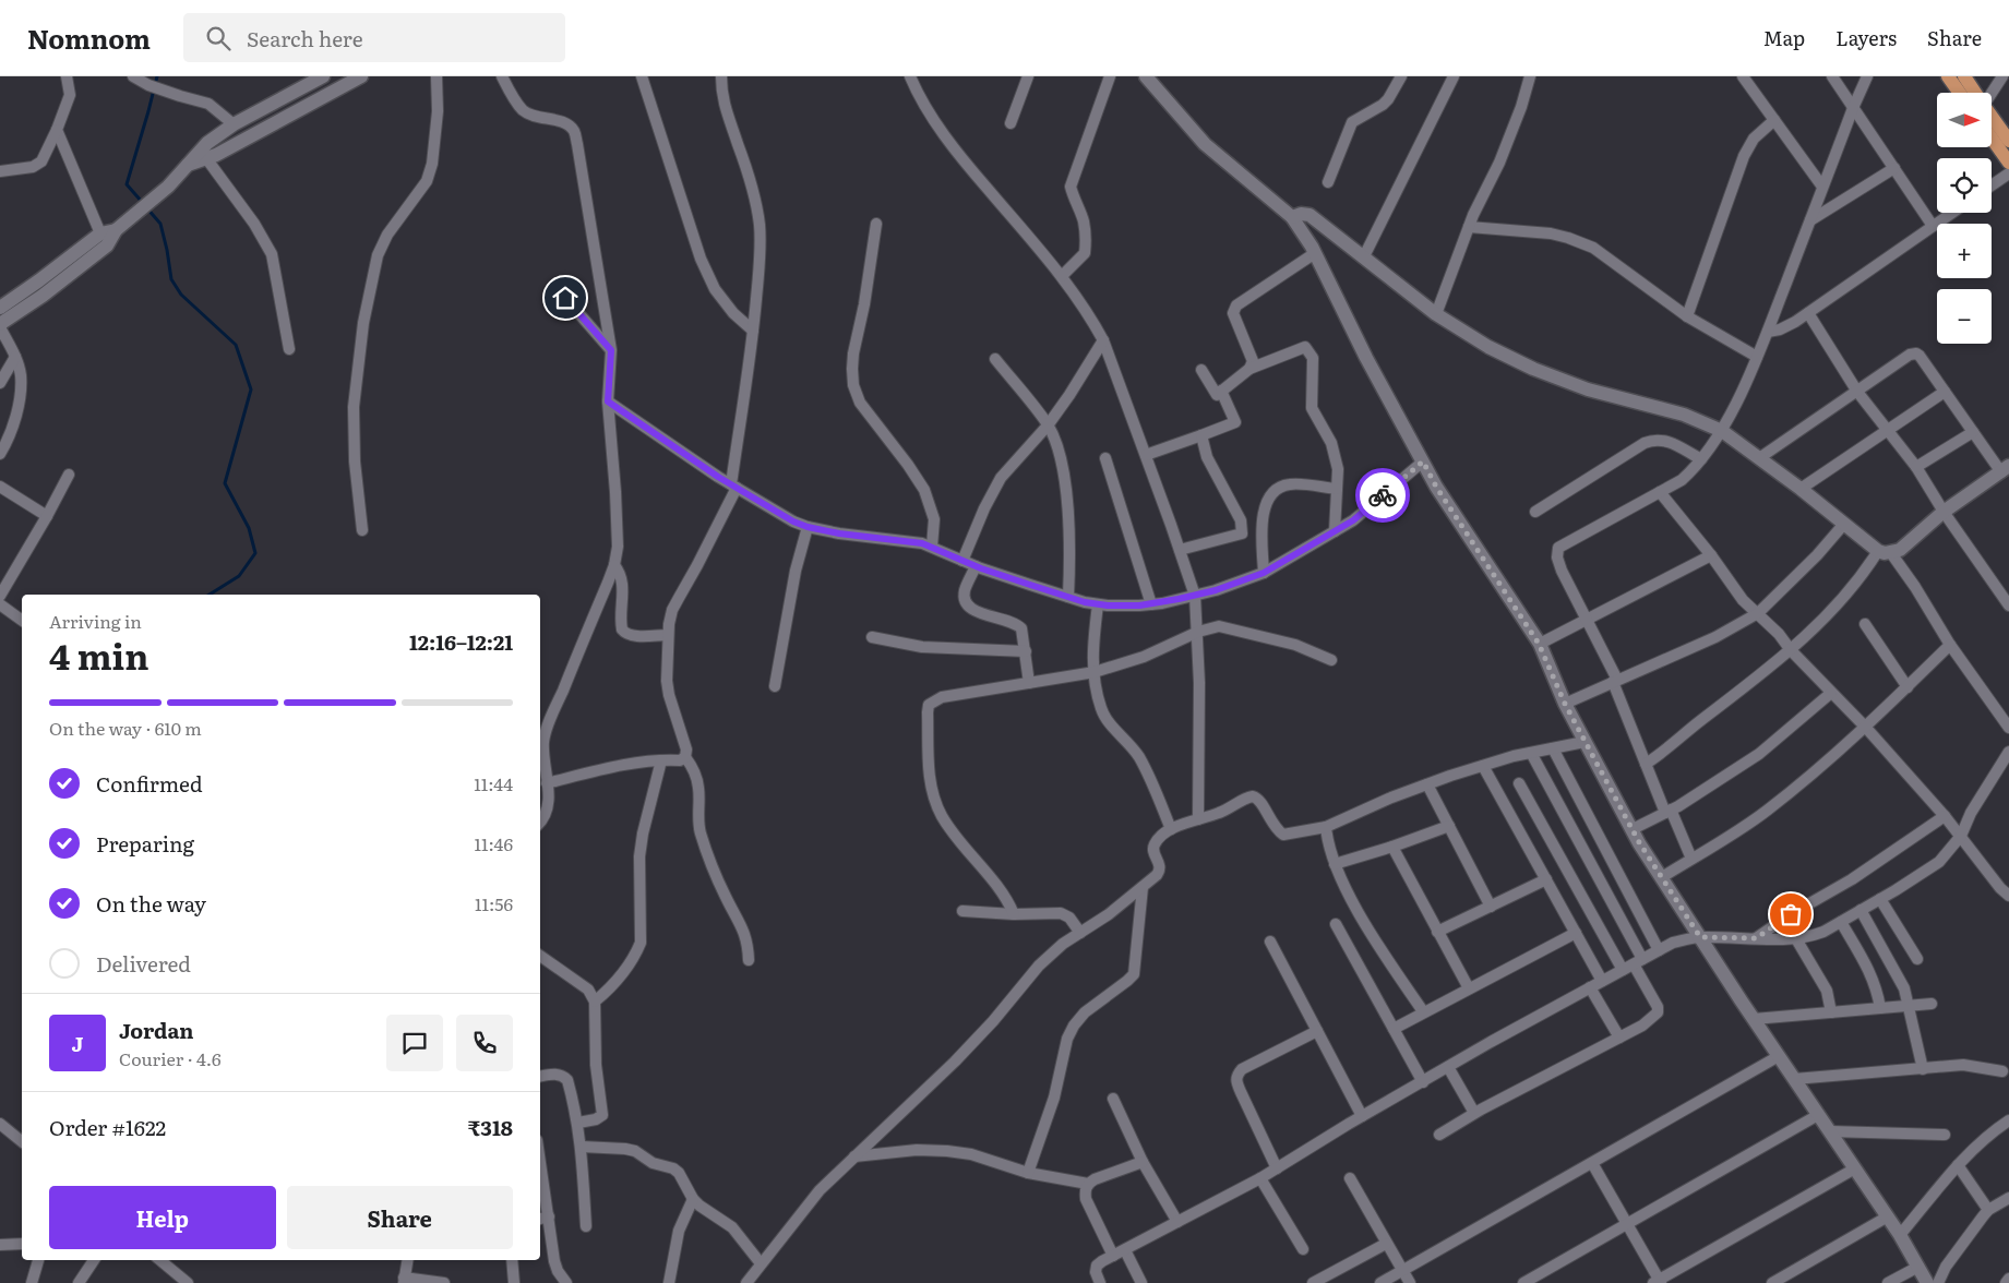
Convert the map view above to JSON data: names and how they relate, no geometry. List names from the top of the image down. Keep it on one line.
{"north":"right","page":{"header":"Nomnom","search":"Search here","nav":["Map","Layers","Share"],"map_buttons":["+","−"],"heading":["4 min","Arriving in","12:16–12:21"],"panel":["Jordan","Courier · 4.6","Order #1622","₹318"],"bar":"On the way · 610 m","list":[["Confirmed","11:44"],["Preparing","11:46"],["On the way","11:56"],"Delivered"],"round":"J","buttons":["Help","Share"]}}
